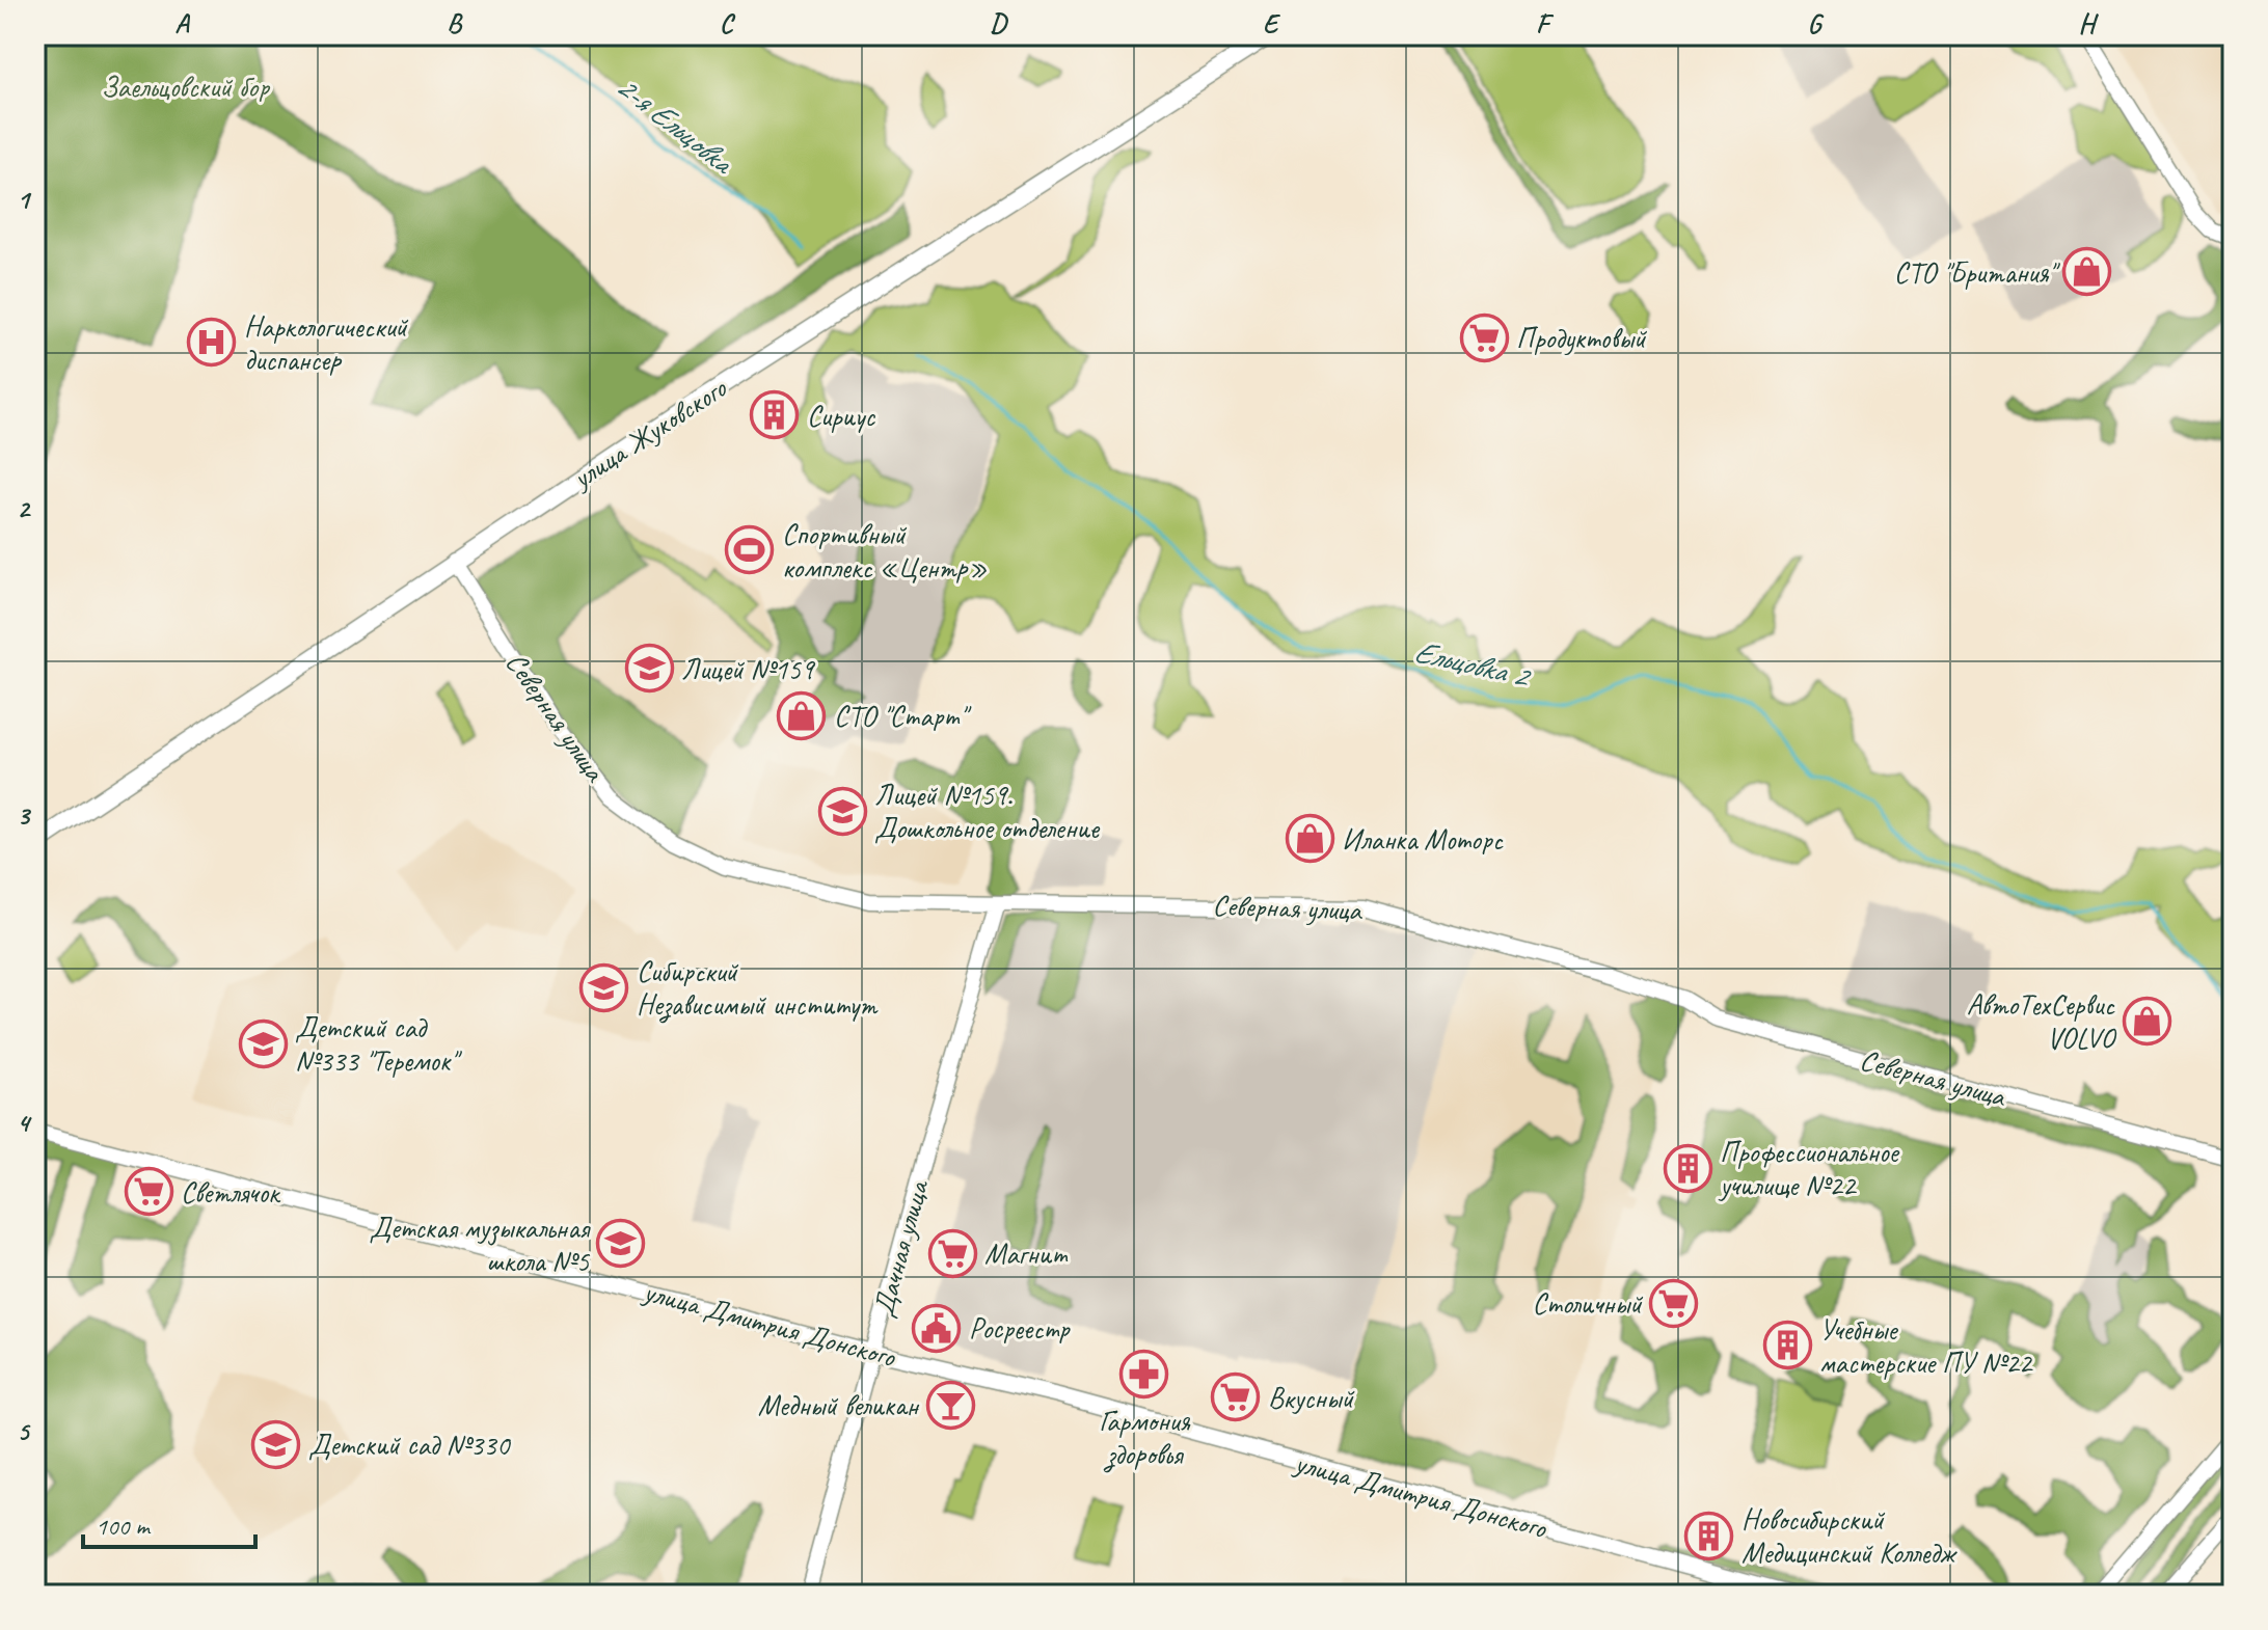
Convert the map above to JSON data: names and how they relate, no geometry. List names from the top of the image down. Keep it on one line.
{"streets":{"main road":["улица Жуковского"],"street":["Северная улица","Дачная улица","улица Дмитрия Донского"]},"crossings":[["улица Жуковского","Северная улица"],["Северная улица","Дачная улица"],["Дачная улица","улица Дмитрия Донского"]],"water":["2-я Ельцовка","Ельцовка 2"],"parks":["Заельцовский бор"],"places":{"shop":["СТО \"Британия\"","СТО \"Старт\"","Иланка Моторс","АвтоТехСервис VOLVO"],"supermarket":["Продуктовый","Светлячок","Магнит","Столичный","Вкусный"],"hospital":["Наркологический диспансер"],"building":["Сириус","Профессиональное училище №22","Учебные мастерские ПУ №22","Новосибирский Медицинский Колледж"],"sports":["Спортивный комплекс «Центр»"],"school or university":["Лицей №159","Лицей №159. Дошкольное отделение","Сибирский Независимый институт","Детский сад №333 \"Теремок\"","Детская музыкальная школа №5","Детский сад №330"],"public building":["Росреестр"],"pharmacy":["Гармония здоровья"],"bar":["Медный великан"]},"scale_bar":"100 m","grid":{"columns":["A","B","C","D","E","F","G","H"],"rows":["1","2","3","4","5"]}}
